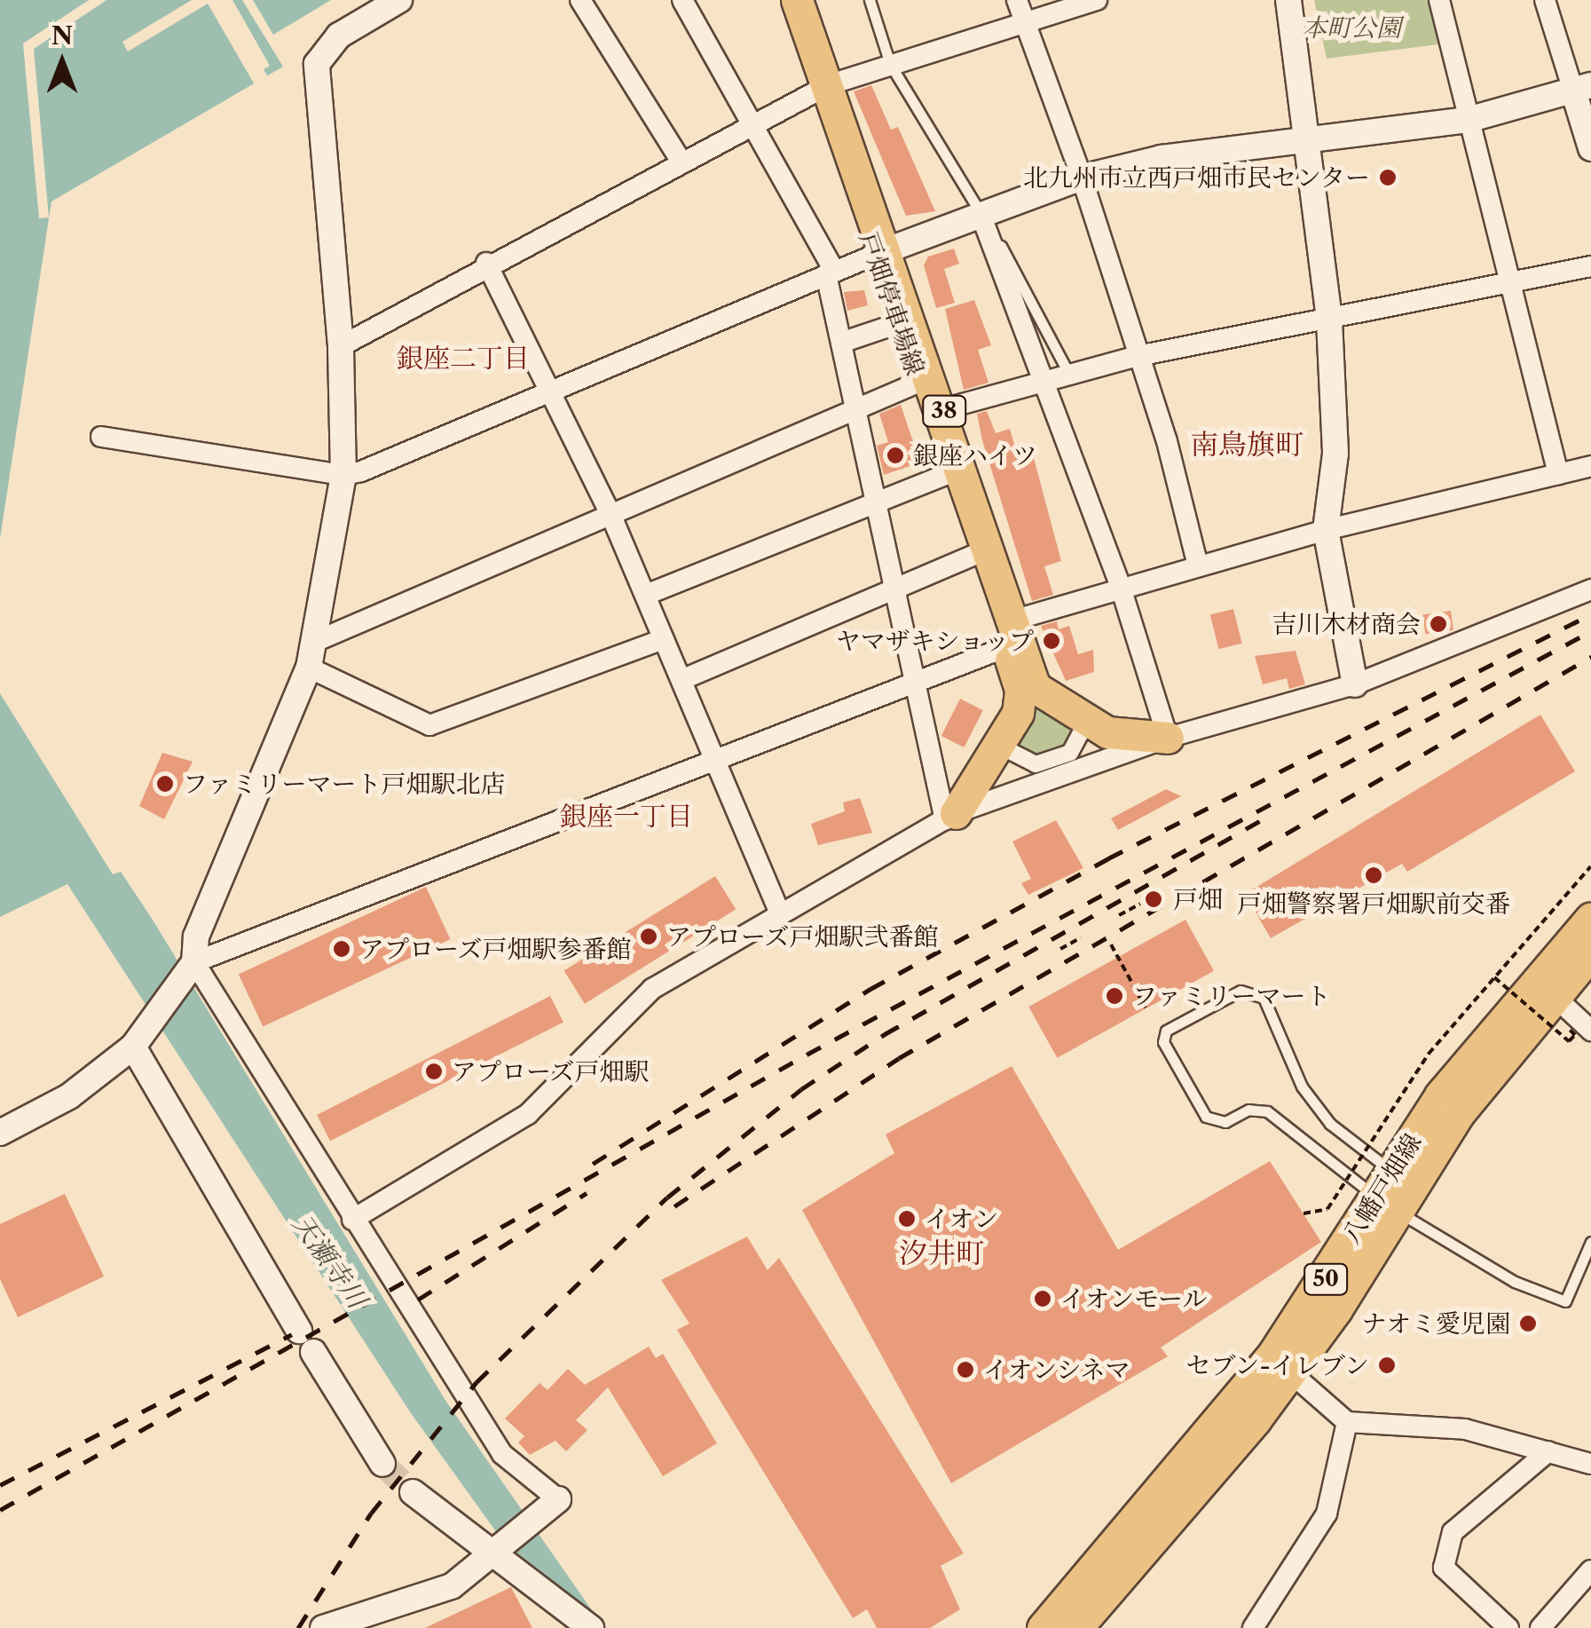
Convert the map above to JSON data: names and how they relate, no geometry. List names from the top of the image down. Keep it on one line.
{"streets":{"main road":["戸畑停車場線","38","八幡戸畑線","50"]},"districts":["銀座二丁目","南鳥旗町","銀座一丁目","汐井町"],"water":["天瀬寺川"],"parks":["本町公園"],"places":["北九州市立西戸畑市民センター","銀座ハイツ","吉川木材商会","ヤマザキショップ","ファミリーマート戸畑駅北店","戸畑警察署戸畑駅前交番","戸畑","アプローズ戸畑駅弐番館","アプローズ戸畑駅参番館","ファミリーマート","アプローズ戸畑駅","イオン","イオンモール","ナオミ愛児園","セブン-イレブン","イオンシネマ"],"north":"top"}
